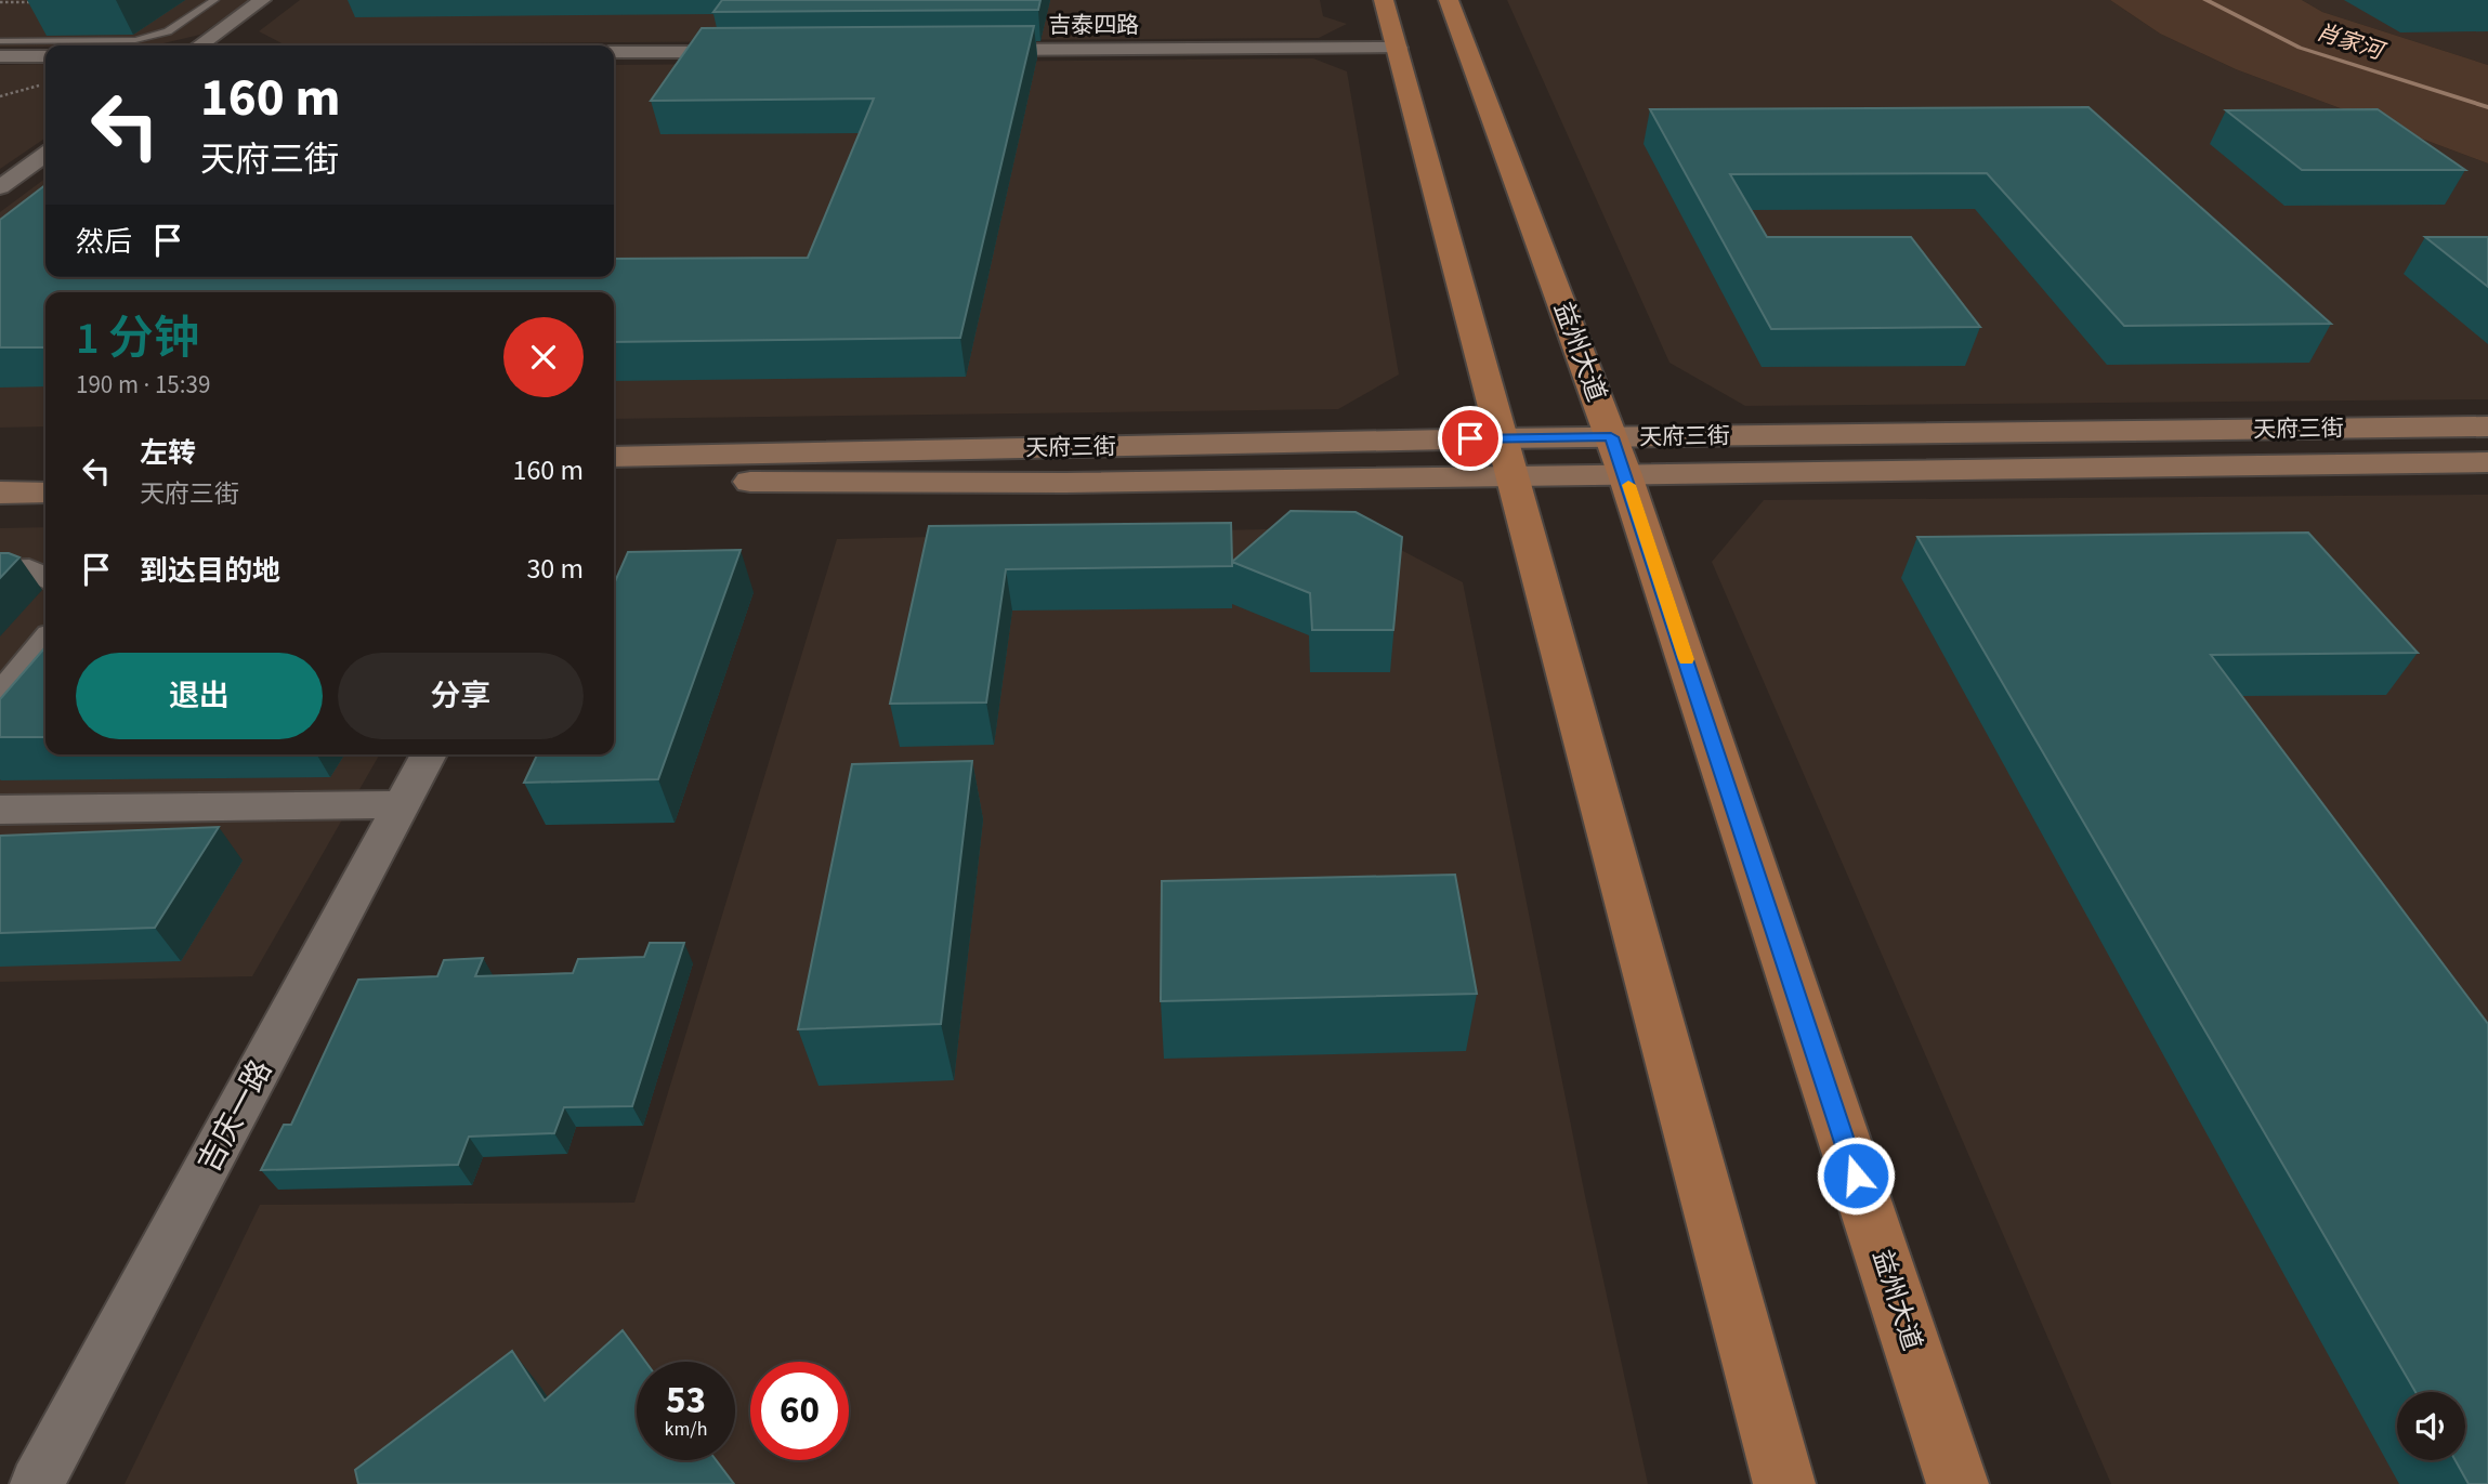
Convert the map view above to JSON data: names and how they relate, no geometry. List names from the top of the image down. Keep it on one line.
{"streets":{"main road":["益州大道"],"street":["吉泰四路","天府三街","吉庆一路"]},"crossings":[["益州大道","天府三街"]],"water":["肖家河"],"page":{"turn":["160 m","天府三街"],"then":"然后","heading":["1 分钟","190 m · 15:39"],"list":[{"name":"左转","note":"天府三街","value":"160 m"},{"name":"到达目的地","value":"30 m"}],"buttons":["退出","分享"],"speed":"53 km/h","limit":"60"}}
